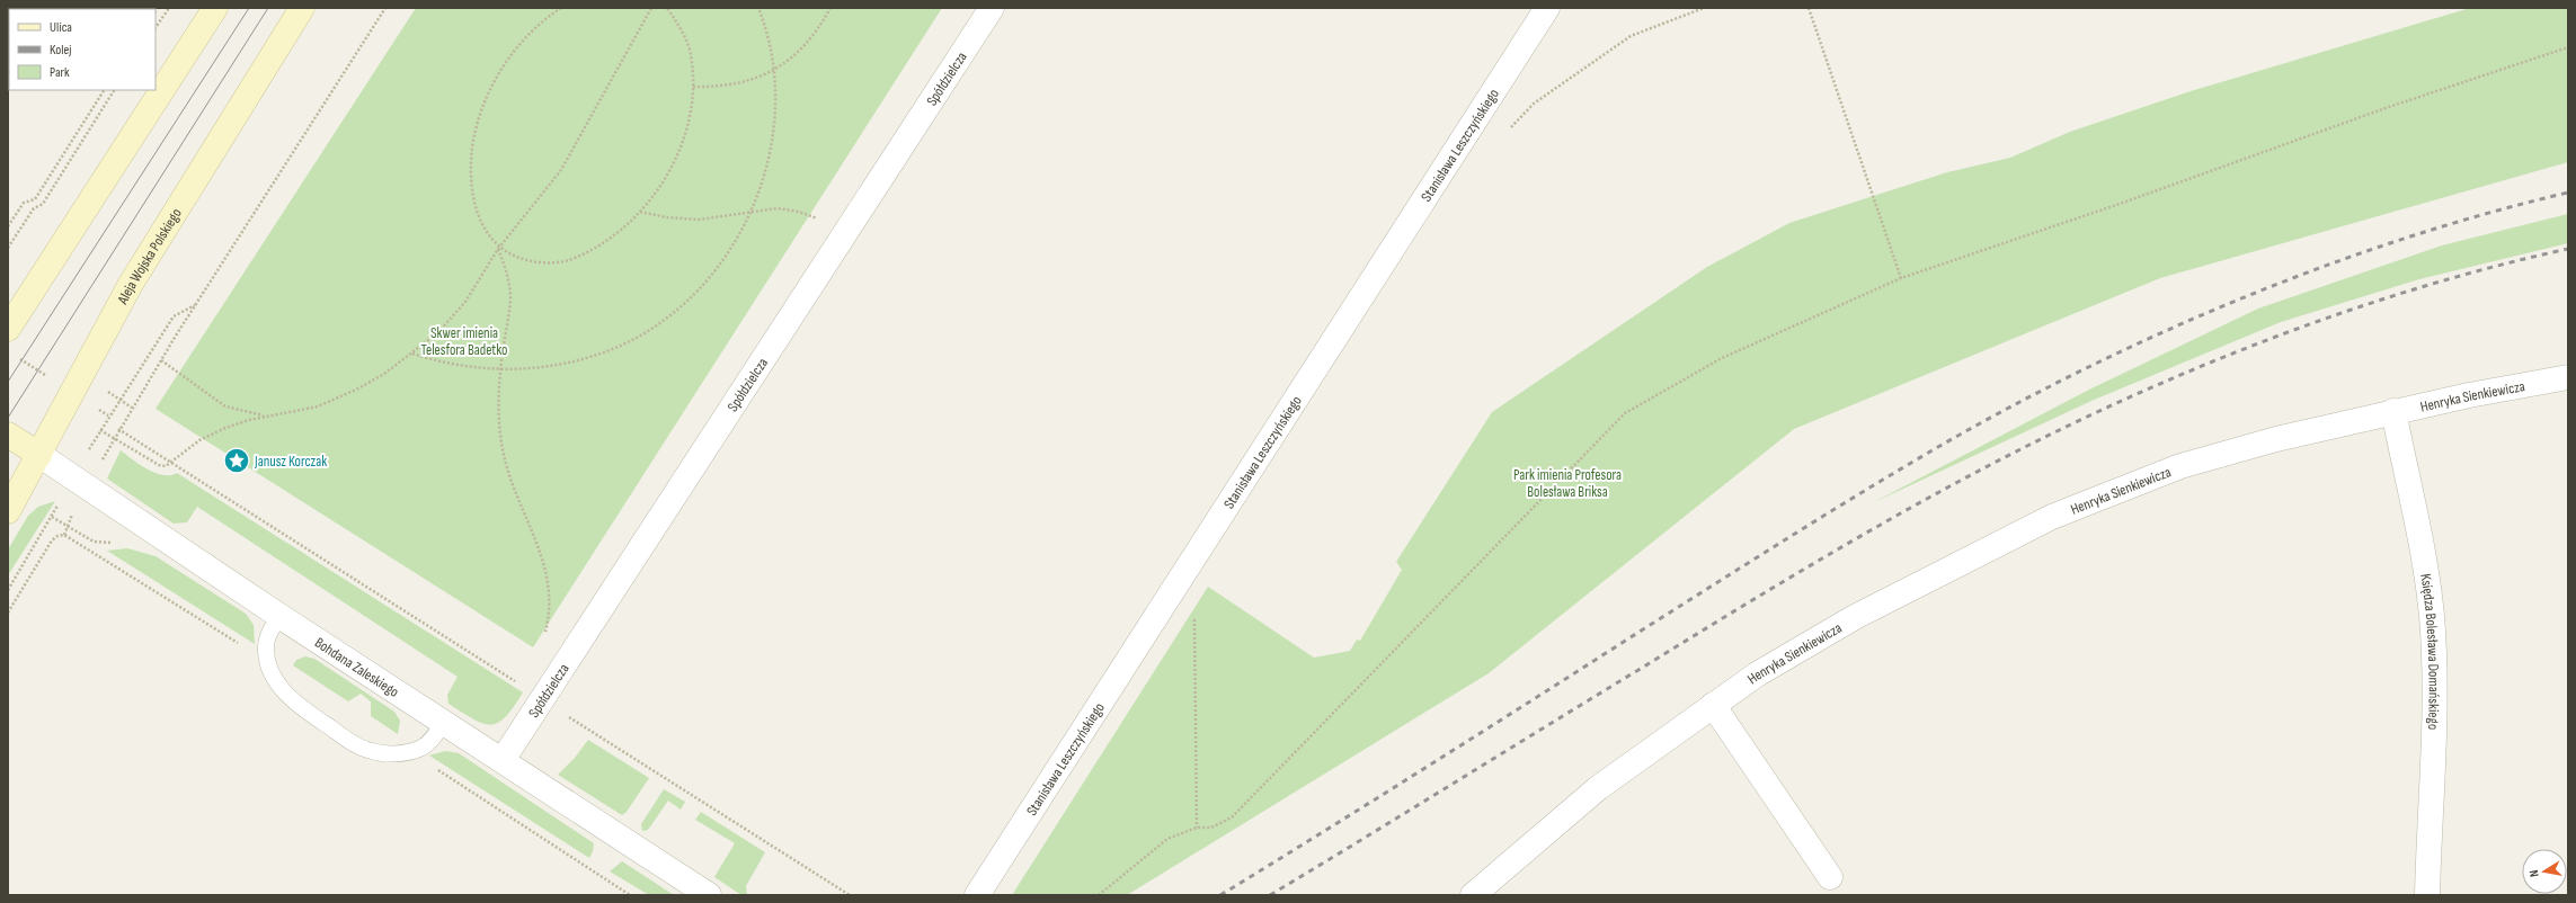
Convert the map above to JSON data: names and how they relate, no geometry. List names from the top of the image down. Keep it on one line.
{"streets":{"main road":["Aleja Wojska Polskiego","Bohdana Zaleskiego"],"street":["Spółdzielcza","Stanisława Leszczyńskiego","Henryka Sienkiewicza","Księdza Bolesława Domańskiego"]},"crossings":[["Spółdzielcza","Bohdana Zaleskiego"],["Aleja Wojska Polskiego","Bohdana Zaleskiego"],["Henryka Sienkiewicza","Księdza Bolesława Domańskiego"]],"parks":["Skwer imienia Telesfora Badetko","Park imienia Profesora Bolesława Briksa"],"places":{"place":["Janusz Korczak"]},"legend":["Ulica","Kolej","Park"],"north":"left"}
